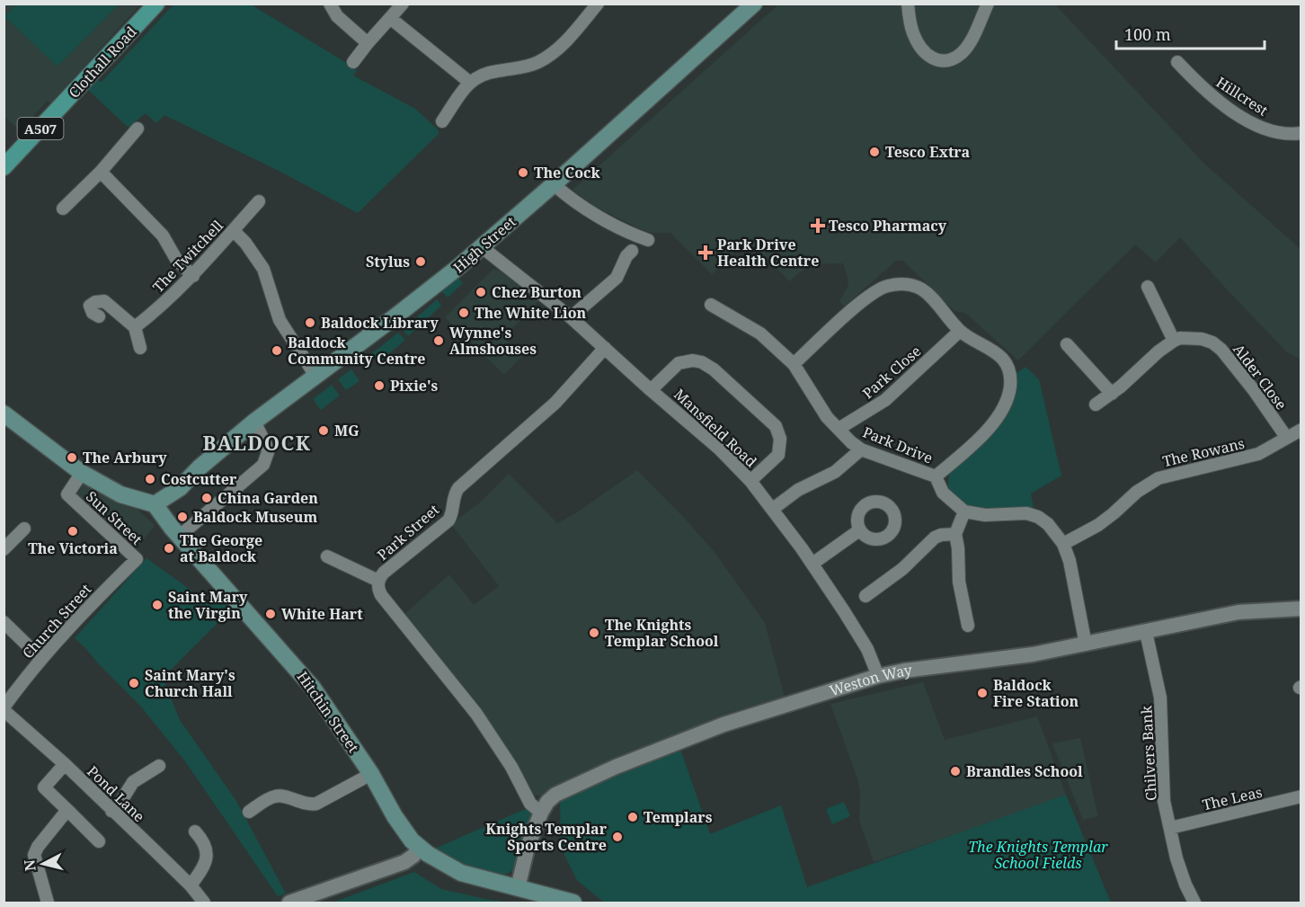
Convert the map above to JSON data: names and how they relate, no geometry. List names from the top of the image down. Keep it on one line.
{"streets":{"main road":["Clothall Road","A507","High Street","Hitchin Street"],"street":["Hillcrest","The Twitchell","Park Close","Alder Close","Mansfield Road","Park Drive","The Rowans","Sun Street","Park Street","Church Street","Weston Way","Chilvers Bank","Pond Lane","The Leas"]},"crossings":[["High Street","Mansfield Road"],["High Street","Hitchin Street"],["Park Close","Park Drive"],["Alder Close","The Rowans"],["Mansfield Road","Park Street"],["Mansfield Road","Weston Way"],["Sun Street","Church Street"],["Park Street","Weston Way"],["Church Street","Pond Lane"],["Weston Way","Hitchin Street"],["Weston Way","Chilvers Bank"],["Chilvers Bank","The Leas"]],"districts":["BALDOCK"],"parks":["The Knights Templar School Fields"],"places":{"other":["Tesco Extra","The Cock","Stylus","Chez Burton","The White Lion","Baldock Library","Wynne's Almshouses","Baldock Community Centre","Pixie's","MG","The Arbury","Costcutter","China Garden","Baldock Museum","The Victoria","The George at Baldock","Saint Mary the Virgin","White Hart","The Knights Templar School","Saint Mary's Church Hall","Baldock Fire Station","Brandles School","Templars","Knights Templar Sports Centre"],"health":["Tesco Pharmacy","Park Drive Health Centre"]},"scale_bar":"100 m","north":"left"}
